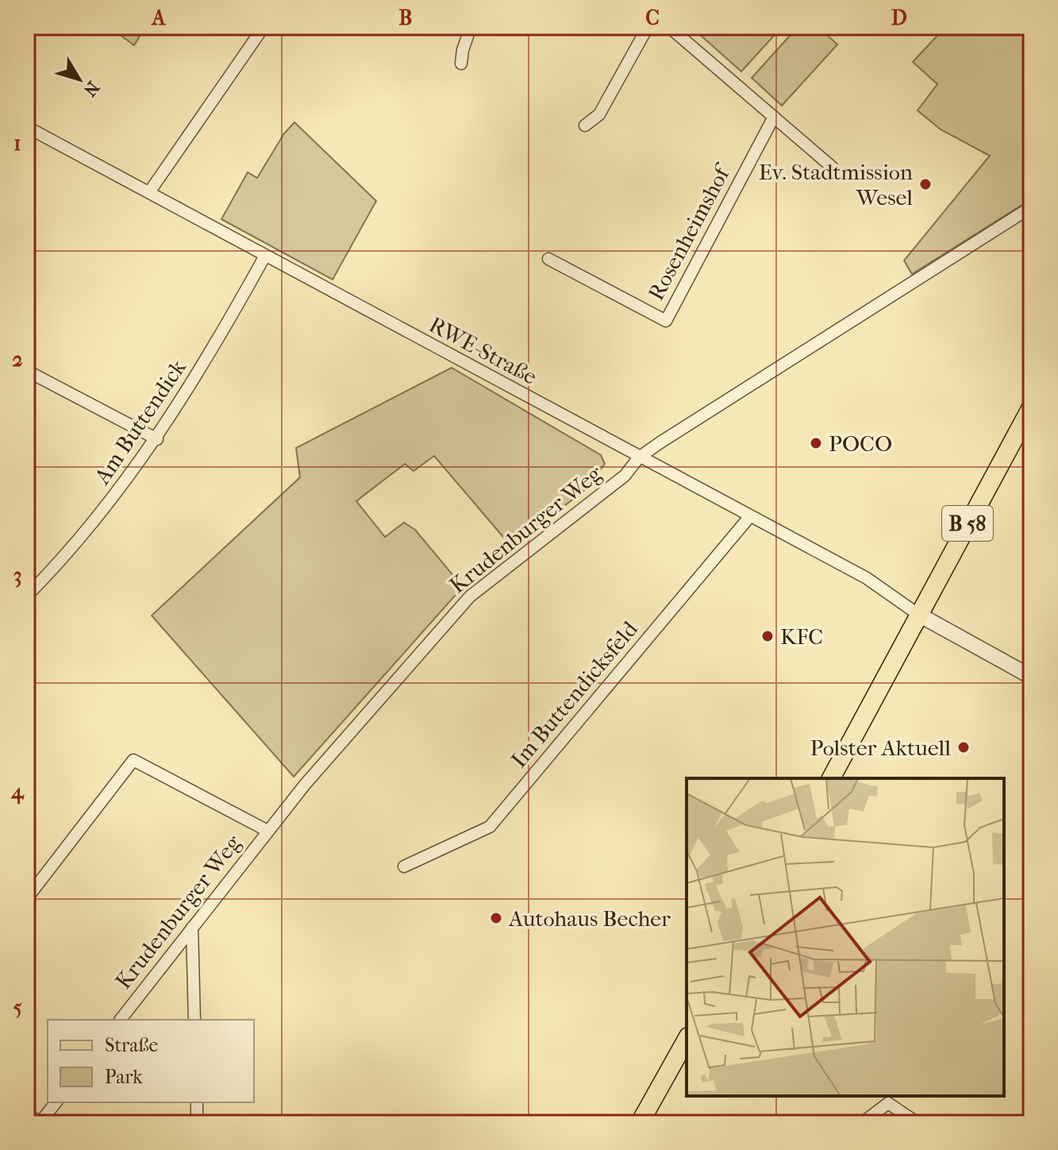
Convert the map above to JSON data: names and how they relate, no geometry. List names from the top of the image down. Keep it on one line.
{"streets":{"main road":["B 58"],"street":["Rosenheimshof","RWE-Straße","Am Buttendick","Krudenburger Weg","Im Buttendicksfeld"]},"crossings":[["RWE-Straße","Am Buttendick"],["RWE-Straße","B 58"],["RWE-Straße","Krudenburger Weg"],["RWE-Straße","Im Buttendicksfeld"]],"places":["Ev. Stadtmission Wesel","POCO","KFC","Polster Aktuell","Autohaus Becher"],"legend":["Straße","Park"],"north":"bottom right","grid":{"columns":["A","B","C","D"],"rows":["1","2","3","4","5"]}}
